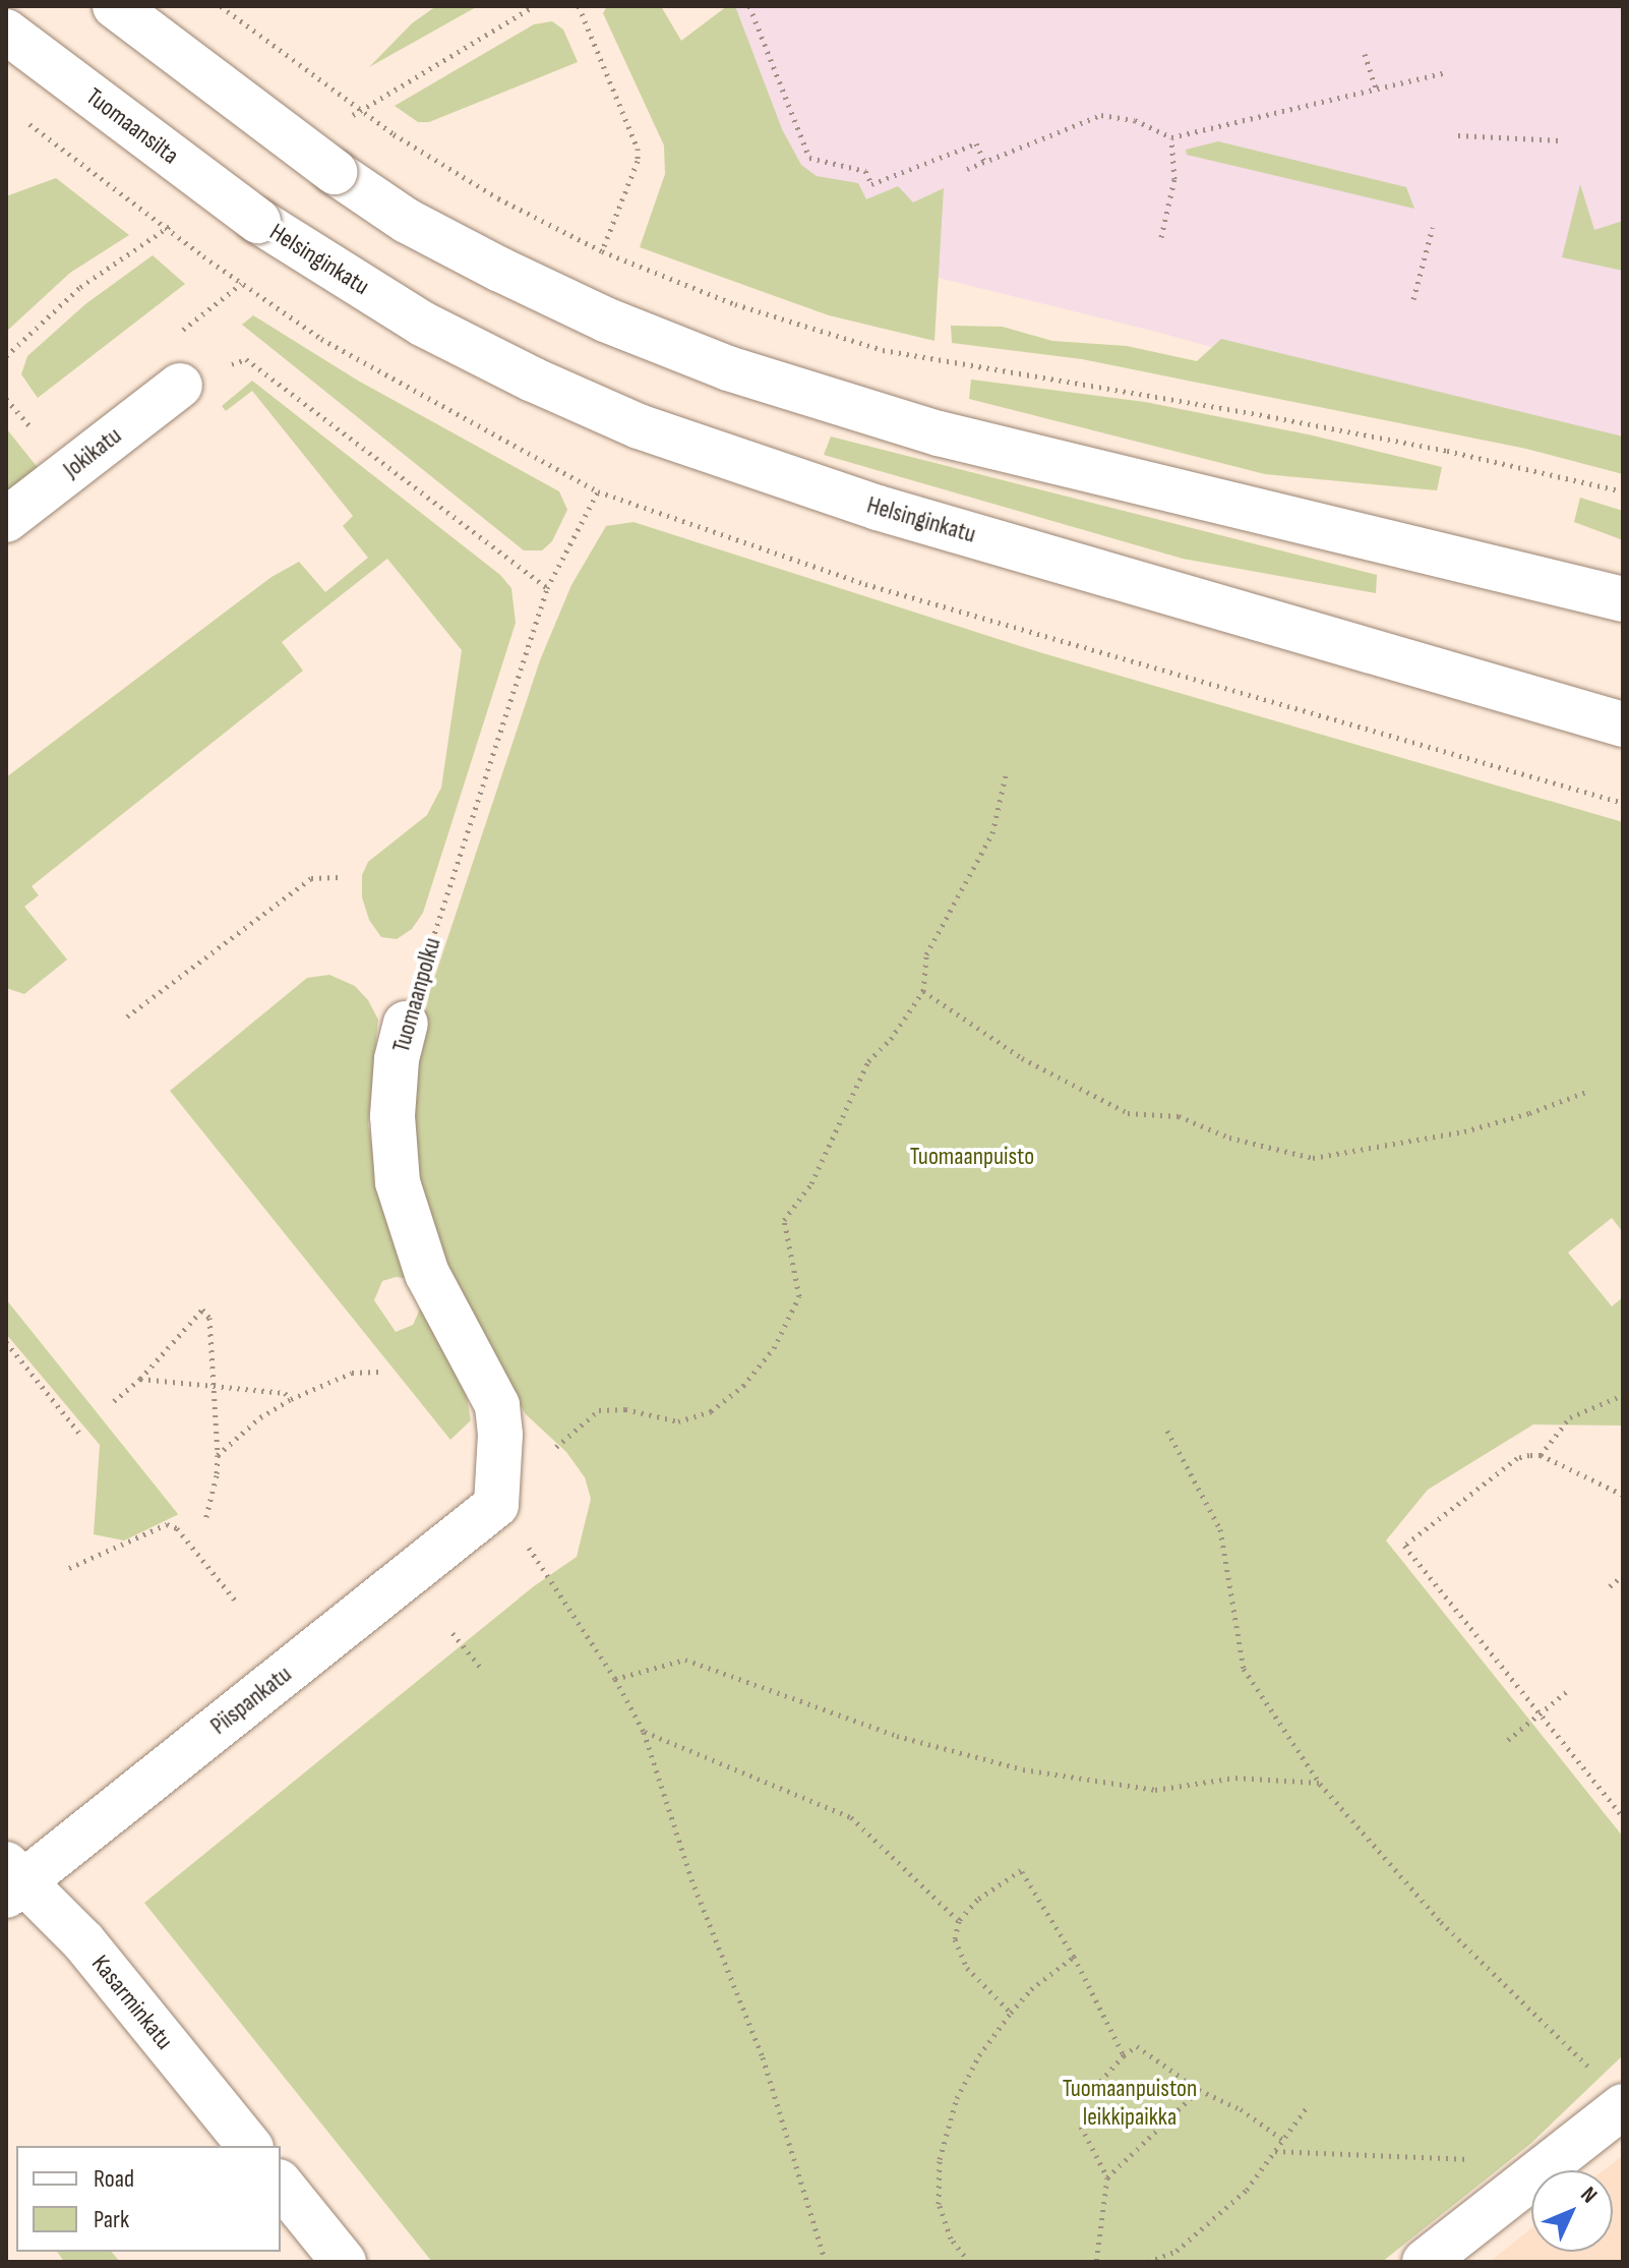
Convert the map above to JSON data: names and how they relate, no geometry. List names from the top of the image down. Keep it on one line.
{"streets":{"main road":["Tuomaansilta","Helsinginkatu","Jokikatu","Tuomaanpolku","Piispankatu","Kasarminkatu"]},"crossings":[["Tuomaansilta","Helsinginkatu"],["Tuomaanpolku","Piispankatu"],["Piispankatu","Kasarminkatu"]],"parks":["Tuomaanpuisto","Tuomaanpuiston leikkipaikka"],"legend":["Road","Park"],"north":"top right"}
